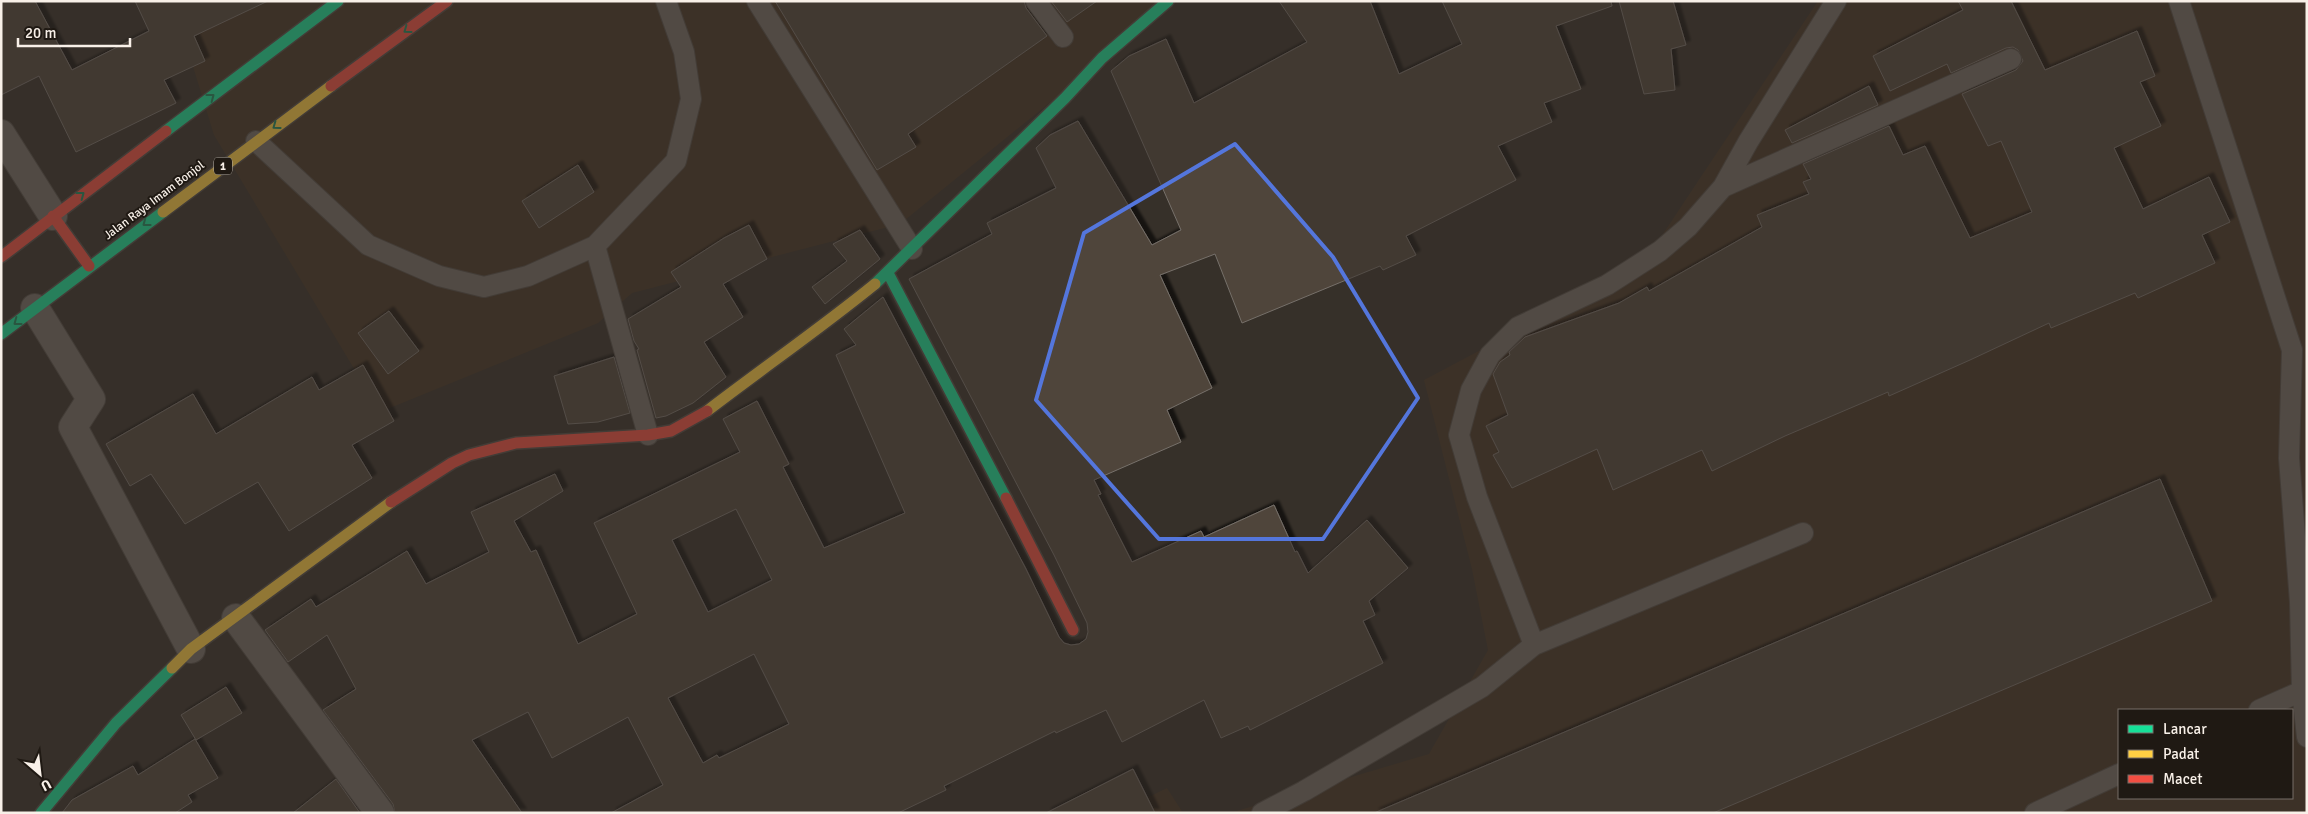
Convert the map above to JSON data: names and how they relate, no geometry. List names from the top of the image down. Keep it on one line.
{"streets":{"main road":["1","Jalan Raya Imam Bonjol"]},"legend":["Lancar","Padat","Macet"],"scale_bar":"20 m","north":"bottom right"}
